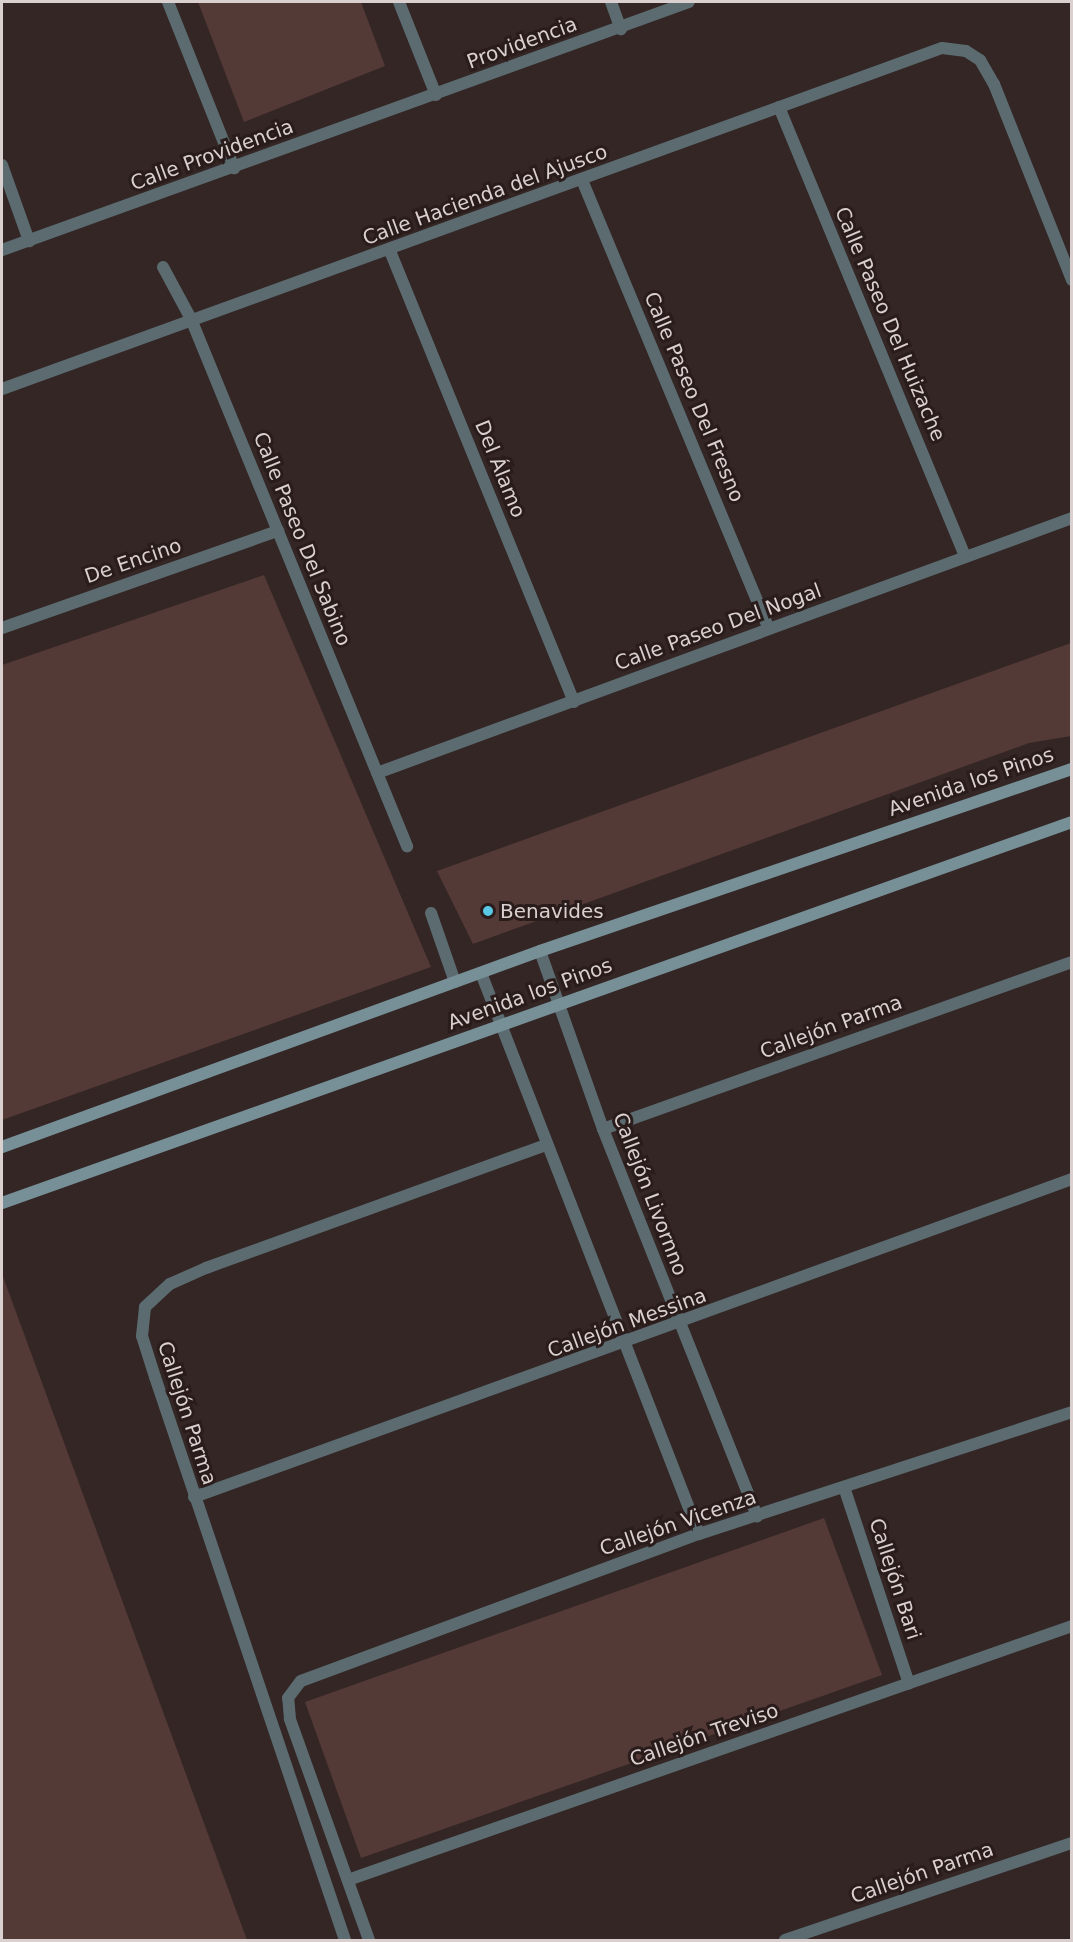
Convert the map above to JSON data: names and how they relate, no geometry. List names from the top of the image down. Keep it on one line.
{"streets":{"street":["Providencia","Calle Providencia","Calle Hacienda del Ajusco","Calle Paseo Del Huizache","Calle Paseo Del Fresno","Del Álamo","Calle Paseo Del Sabino","De Encino","Calle Paseo Del Nogal","Avenida los Pinos","Callejón Parma","Callejón Livornno","Callejón Messina","Callejón Vicenza","Callejón Bari","Callejón Treviso"]},"crossings":[["Providencia","Calle Providencia"],["Calle Hacienda del Ajusco","Calle Paseo Del Huizache"],["Calle Hacienda del Ajusco","Calle Paseo Del Fresno"],["Calle Hacienda del Ajusco","Del Álamo"],["Calle Hacienda del Ajusco","Calle Paseo Del Sabino"],["Calle Paseo Del Huizache","Calle Paseo Del Nogal"],["Calle Paseo Del Fresno","Calle Paseo Del Nogal"],["Del Álamo","Calle Paseo Del Nogal"],["Calle Paseo Del Sabino","De Encino"],["Calle Paseo Del Sabino","Calle Paseo Del Nogal"],["Avenida los Pinos","Callejón Livornno"],["Callejón Parma","Callejón Livornno"],["Callejón Parma","Callejón Messina"],["Callejón Livornno","Callejón Messina"],["Callejón Livornno","Callejón Vicenza"],["Callejón Vicenza","Callejón Bari"],["Callejón Vicenza","Callejón Treviso"],["Callejón Bari","Callejón Treviso"]],"places":["Benavides"]}
